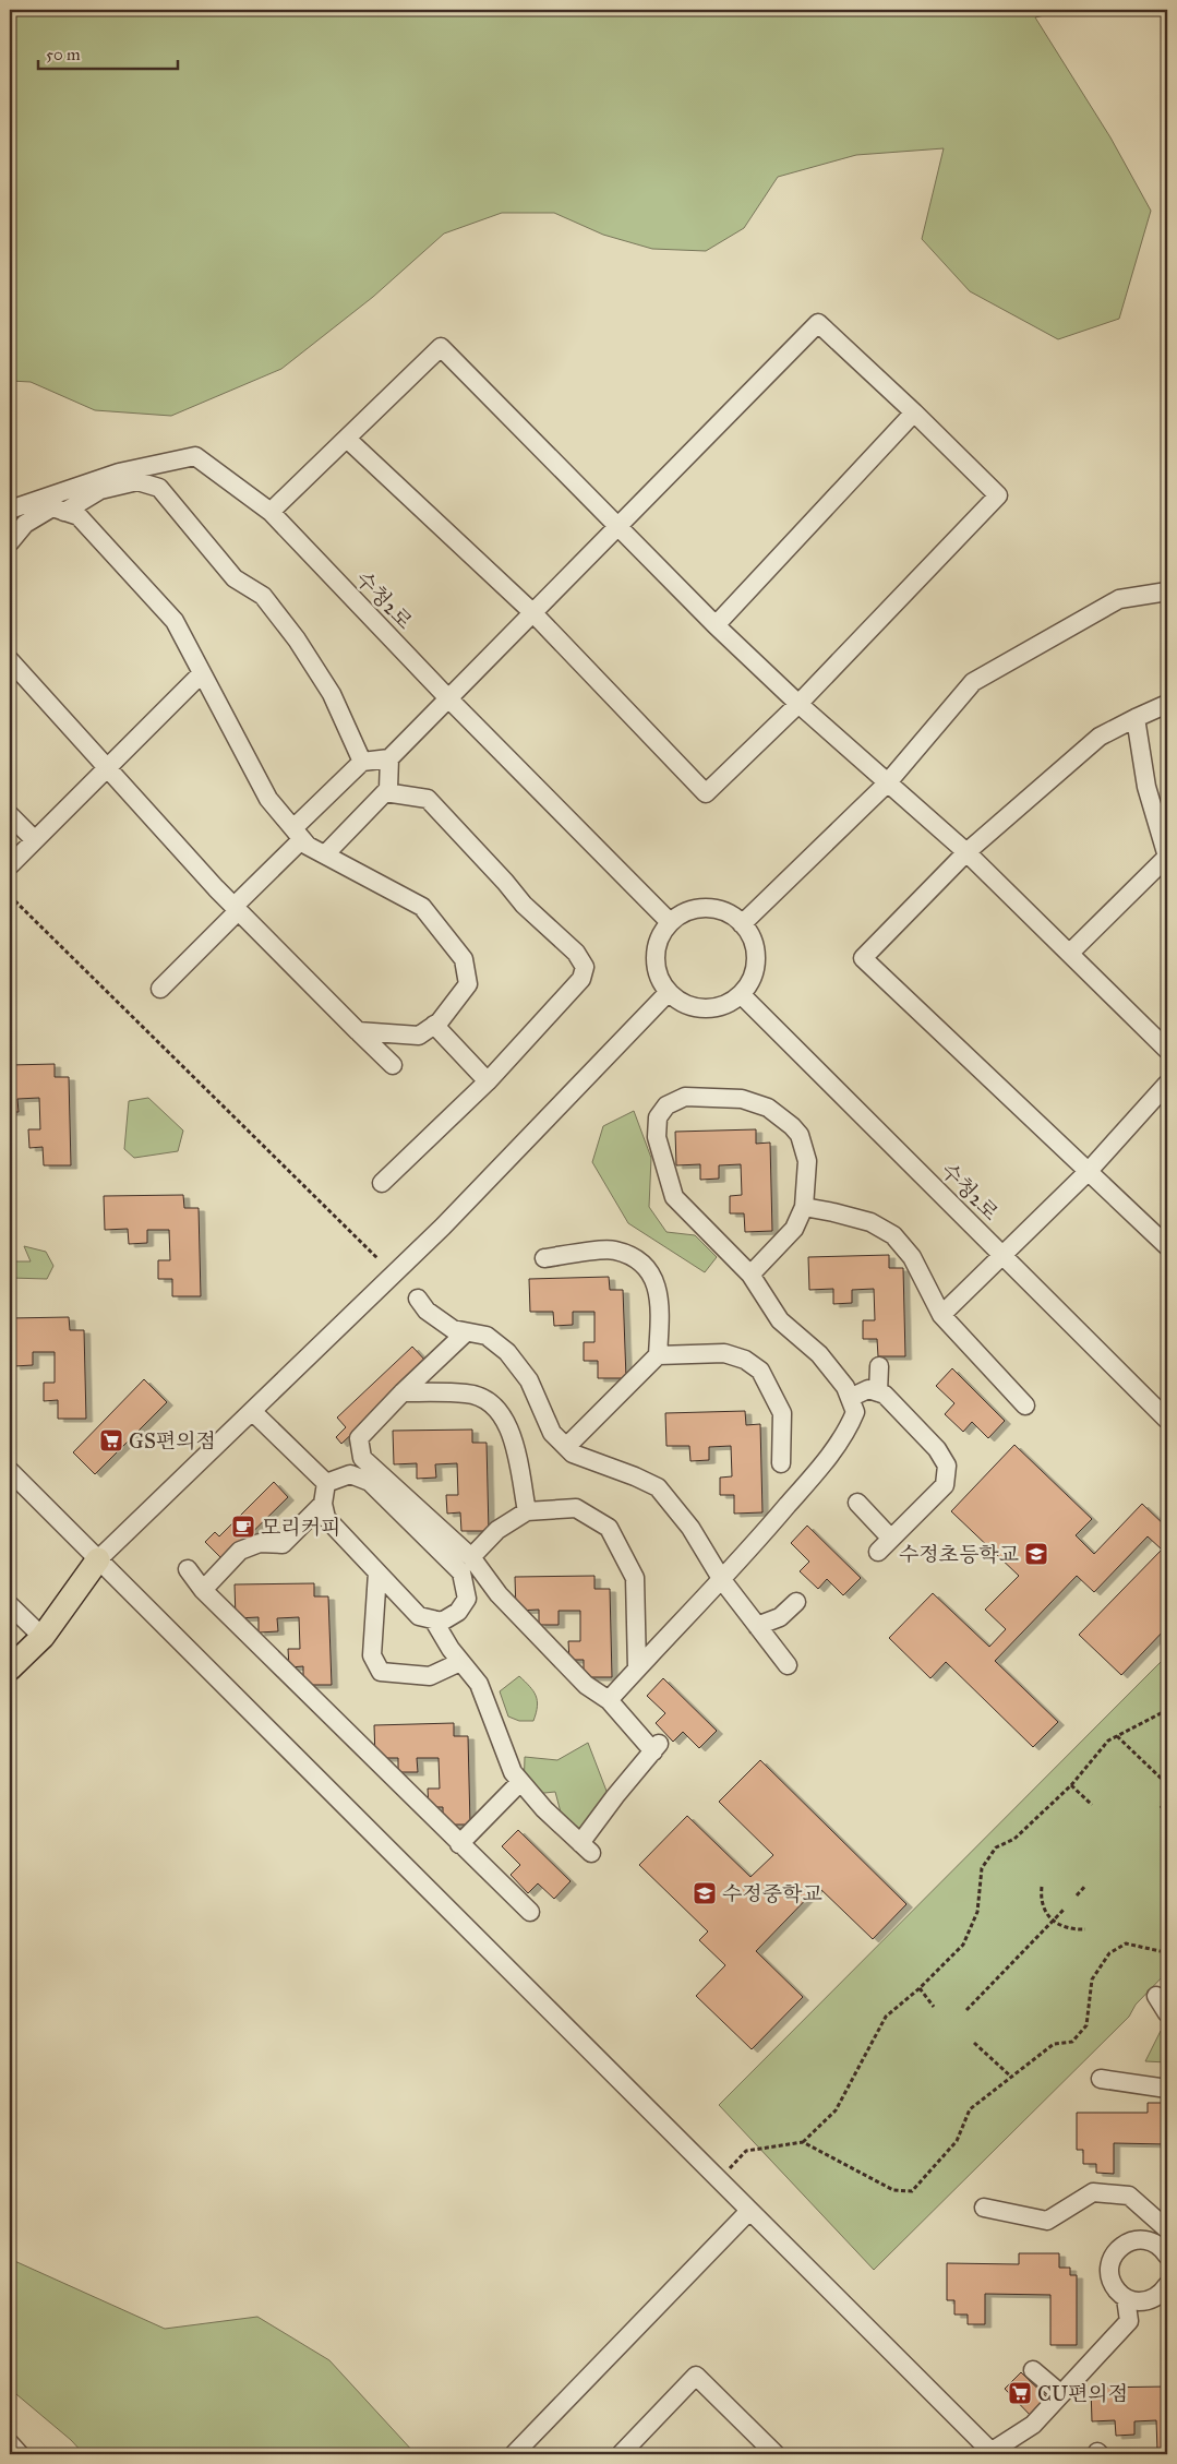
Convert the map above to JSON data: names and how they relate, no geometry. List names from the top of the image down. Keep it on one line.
{"streets":{"street":["수청2로"]},"places":{"supermarket":["GS편의점","CU편의점"],"cafe":["모리커피"],"school or university":["수정초등학교","수정중학교"]},"scale_bar":"50 m"}
